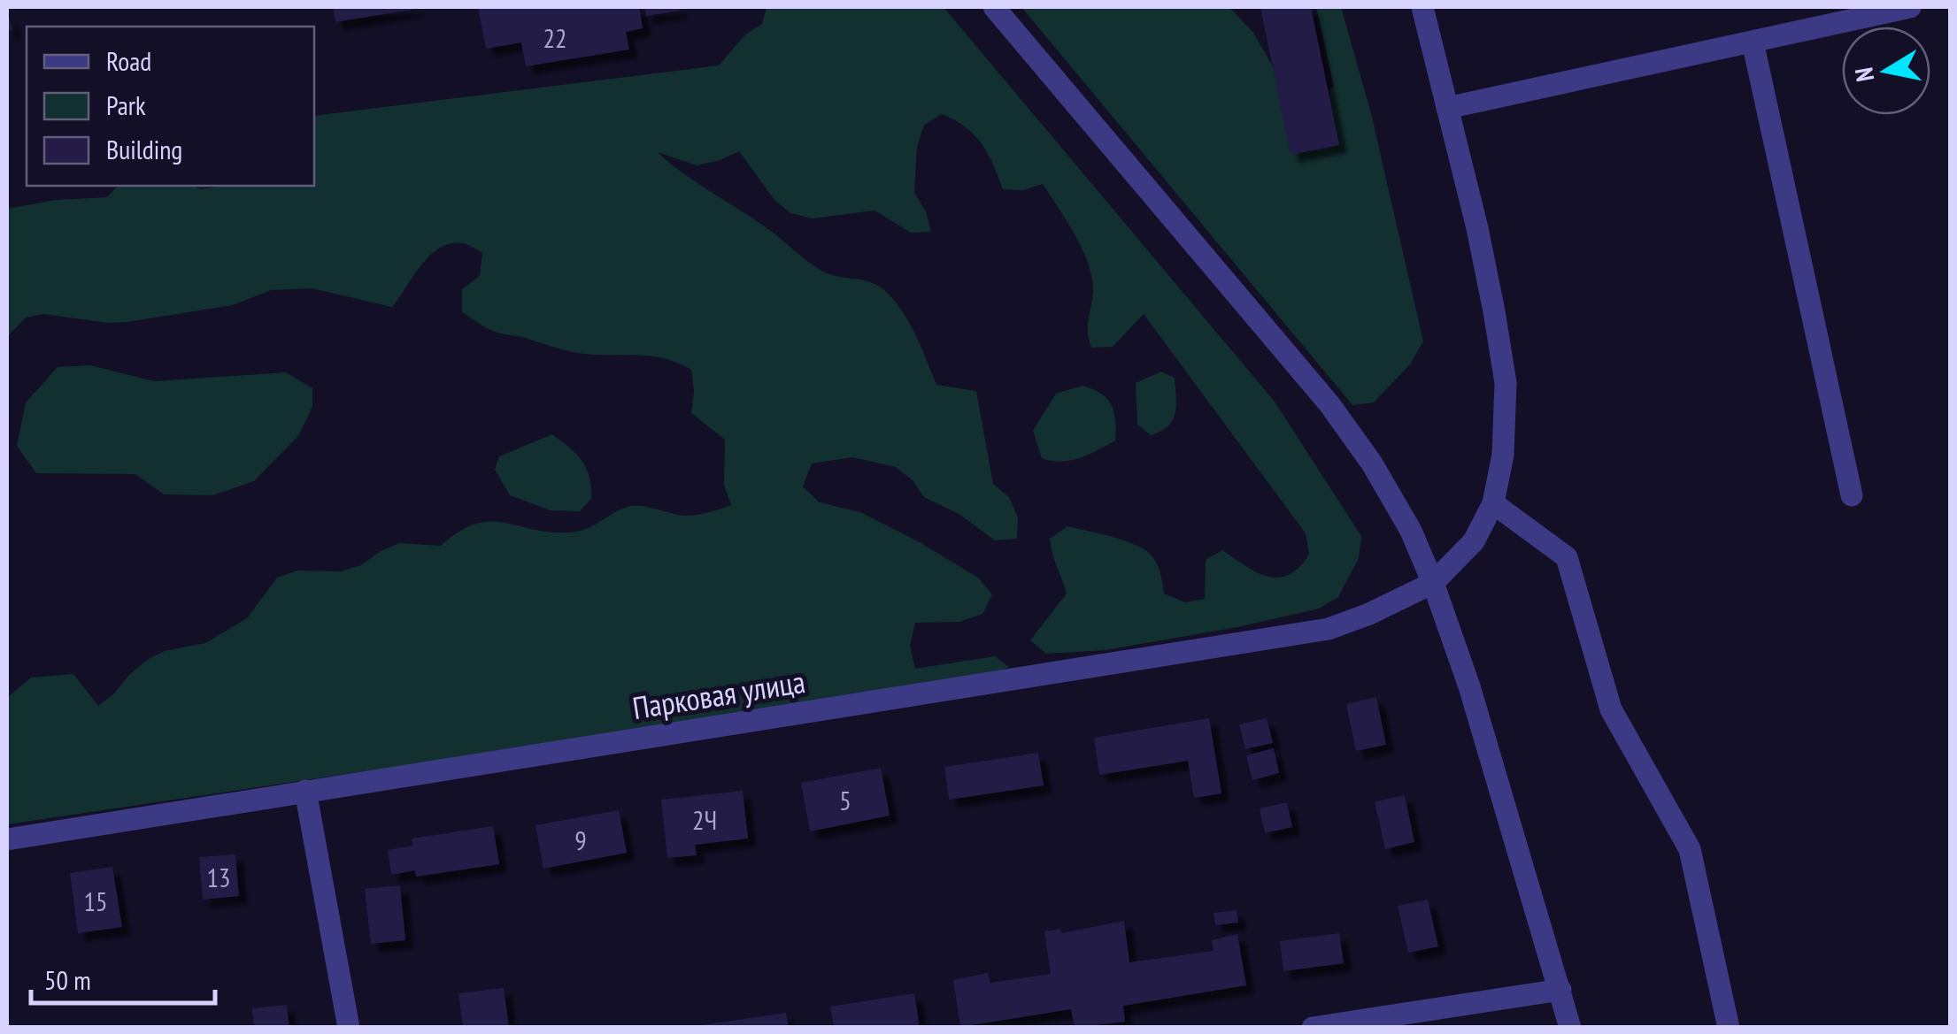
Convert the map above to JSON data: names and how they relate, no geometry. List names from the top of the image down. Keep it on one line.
{"streets":{"street":["Парковая улица"]},"house_numbers":["22","5","2Ч","9","13","15"],"legend":["Road","Park","Building"],"scale_bar":"50 m","north":"left"}
